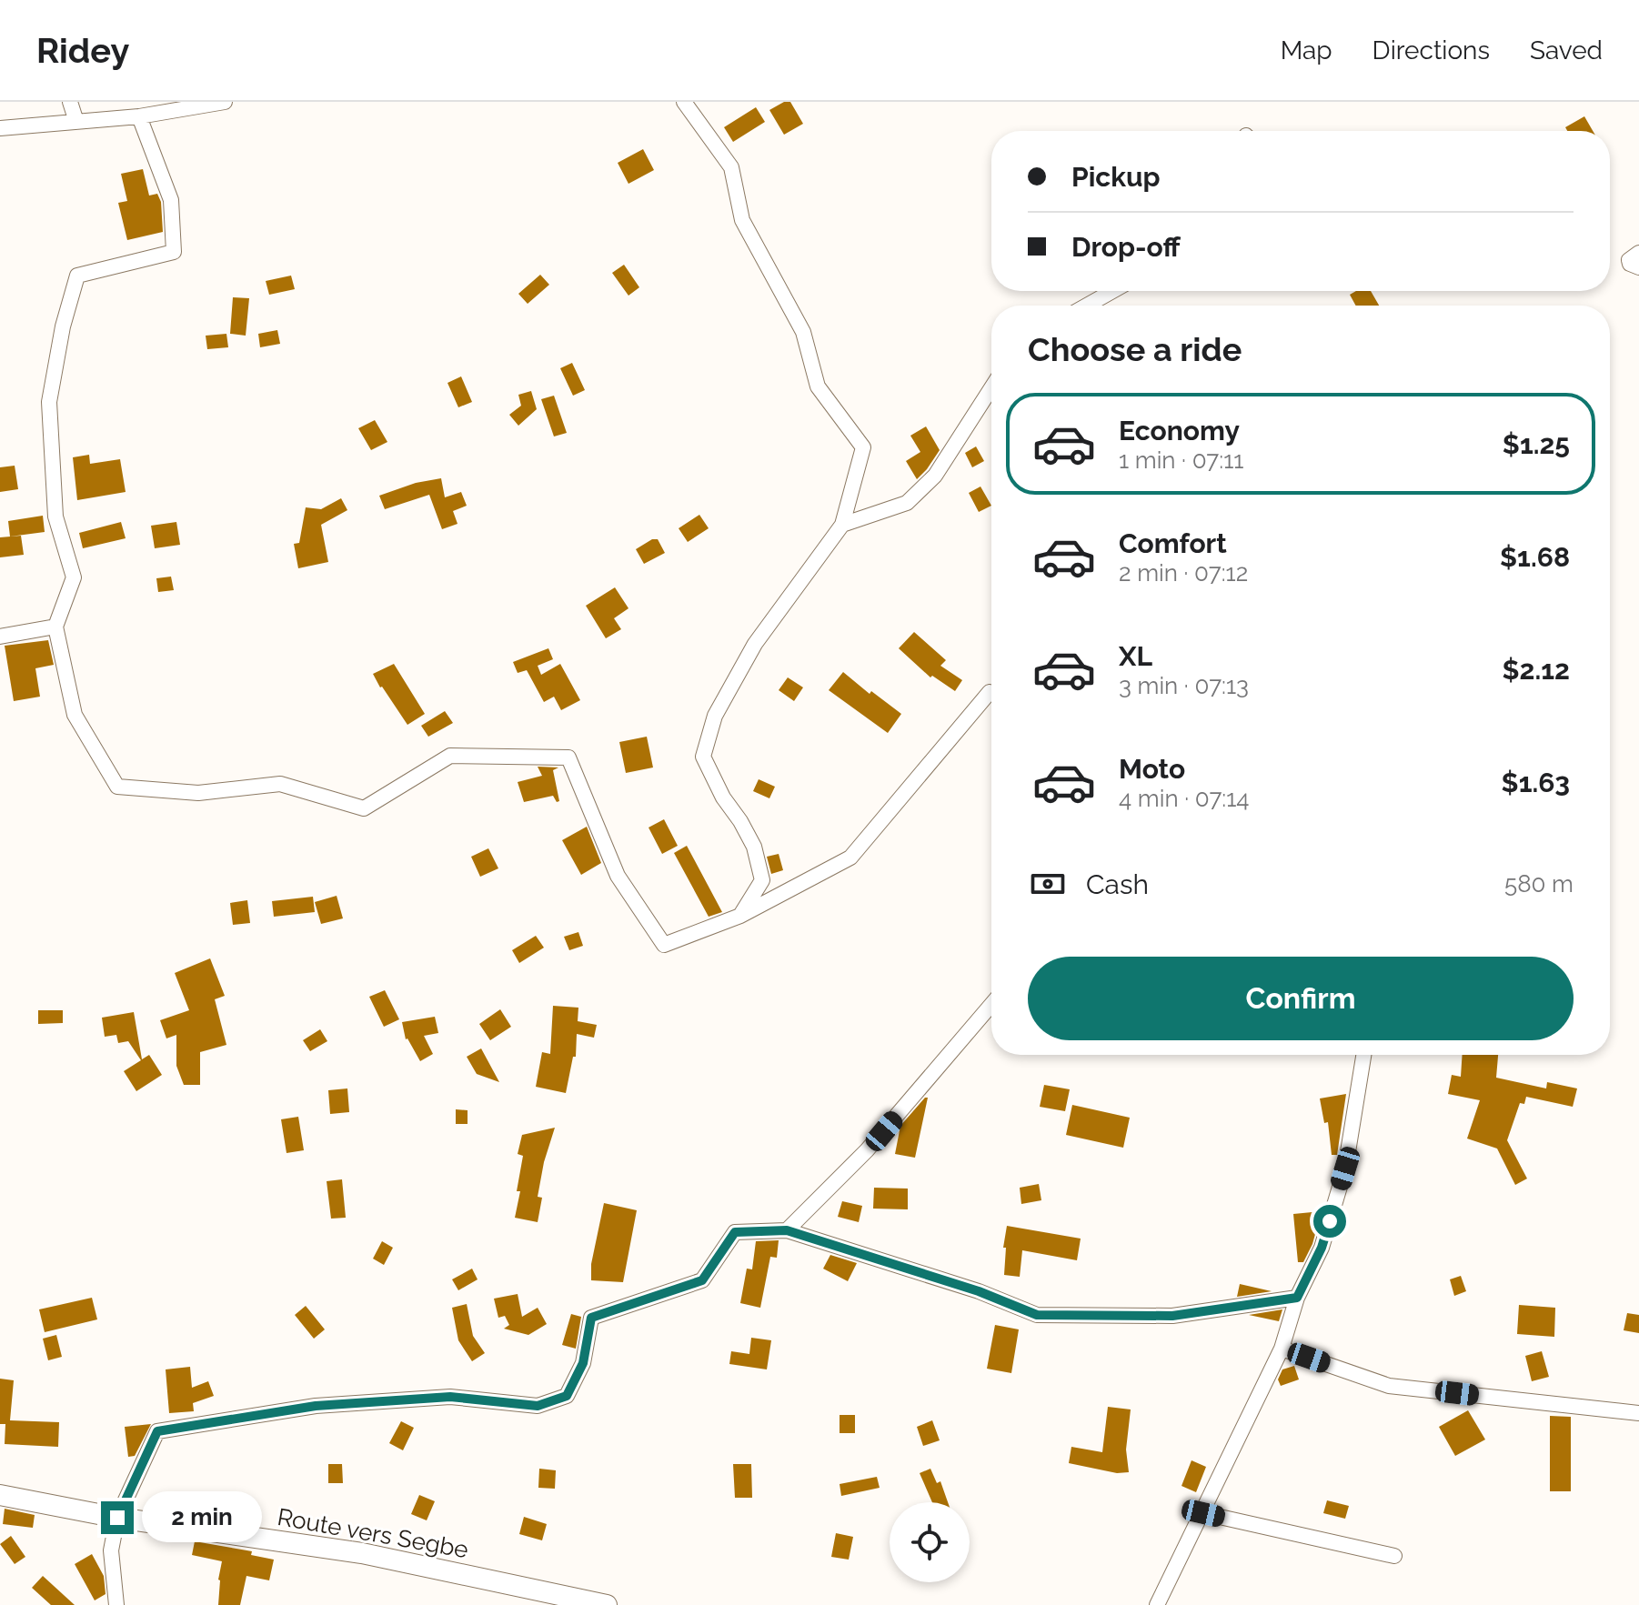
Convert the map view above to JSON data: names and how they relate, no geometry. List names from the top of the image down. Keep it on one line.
{"streets":{"main road":["Route vers Segbe"]},"page":{"header":"Ridey","nav":["Map","Directions","Saved"],"banner":["Pickup","Drop-off"],"heading":"Choose a ride","list":[{"name":"Economy","note":"1 min · 07:11","value":"$1.25"},{"name":"Comfort","note":"2 min · 07:12","value":"$1.68"},{"name":"XL","note":"3 min · 07:13","value":"$2.12"},{"name":"Moto","note":"4 min · 07:14","value":"$1.63"}],"pay":["Cash","580 m"],"buttons":"Confirm","bubble":"2 min"}}
